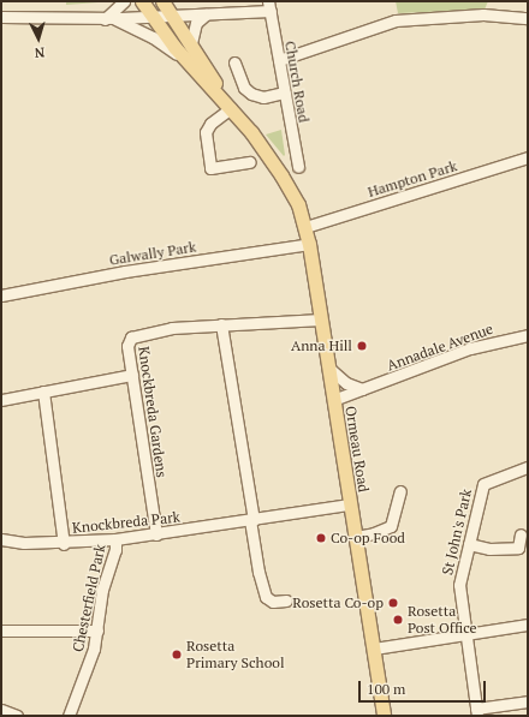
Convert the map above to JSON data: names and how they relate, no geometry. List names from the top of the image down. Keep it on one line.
{"streets":{"main road":["Ormeau Road"],"street":["Church Road","Hampton Park","Galwally Park","Annadale Avenue","Knockbreda Gardens","Knockbreda Park","St John's Park","Chesterfield Park"]},"crossings":[["Hampton Park","Ormeau Road"],["Galwally Park","Ormeau Road"],["Annadale Avenue","Ormeau Road"],["Knockbreda Gardens","Knockbreda Park"],["Ormeau Road","Knockbreda Park"],["Knockbreda Park","Chesterfield Park"]],"places":["Anna Hill","Co-op Food","Rosetta Co-op","Rosetta Post Office","Rosetta Primary School"],"scale_bar":"100 m","north":"bottom"}
